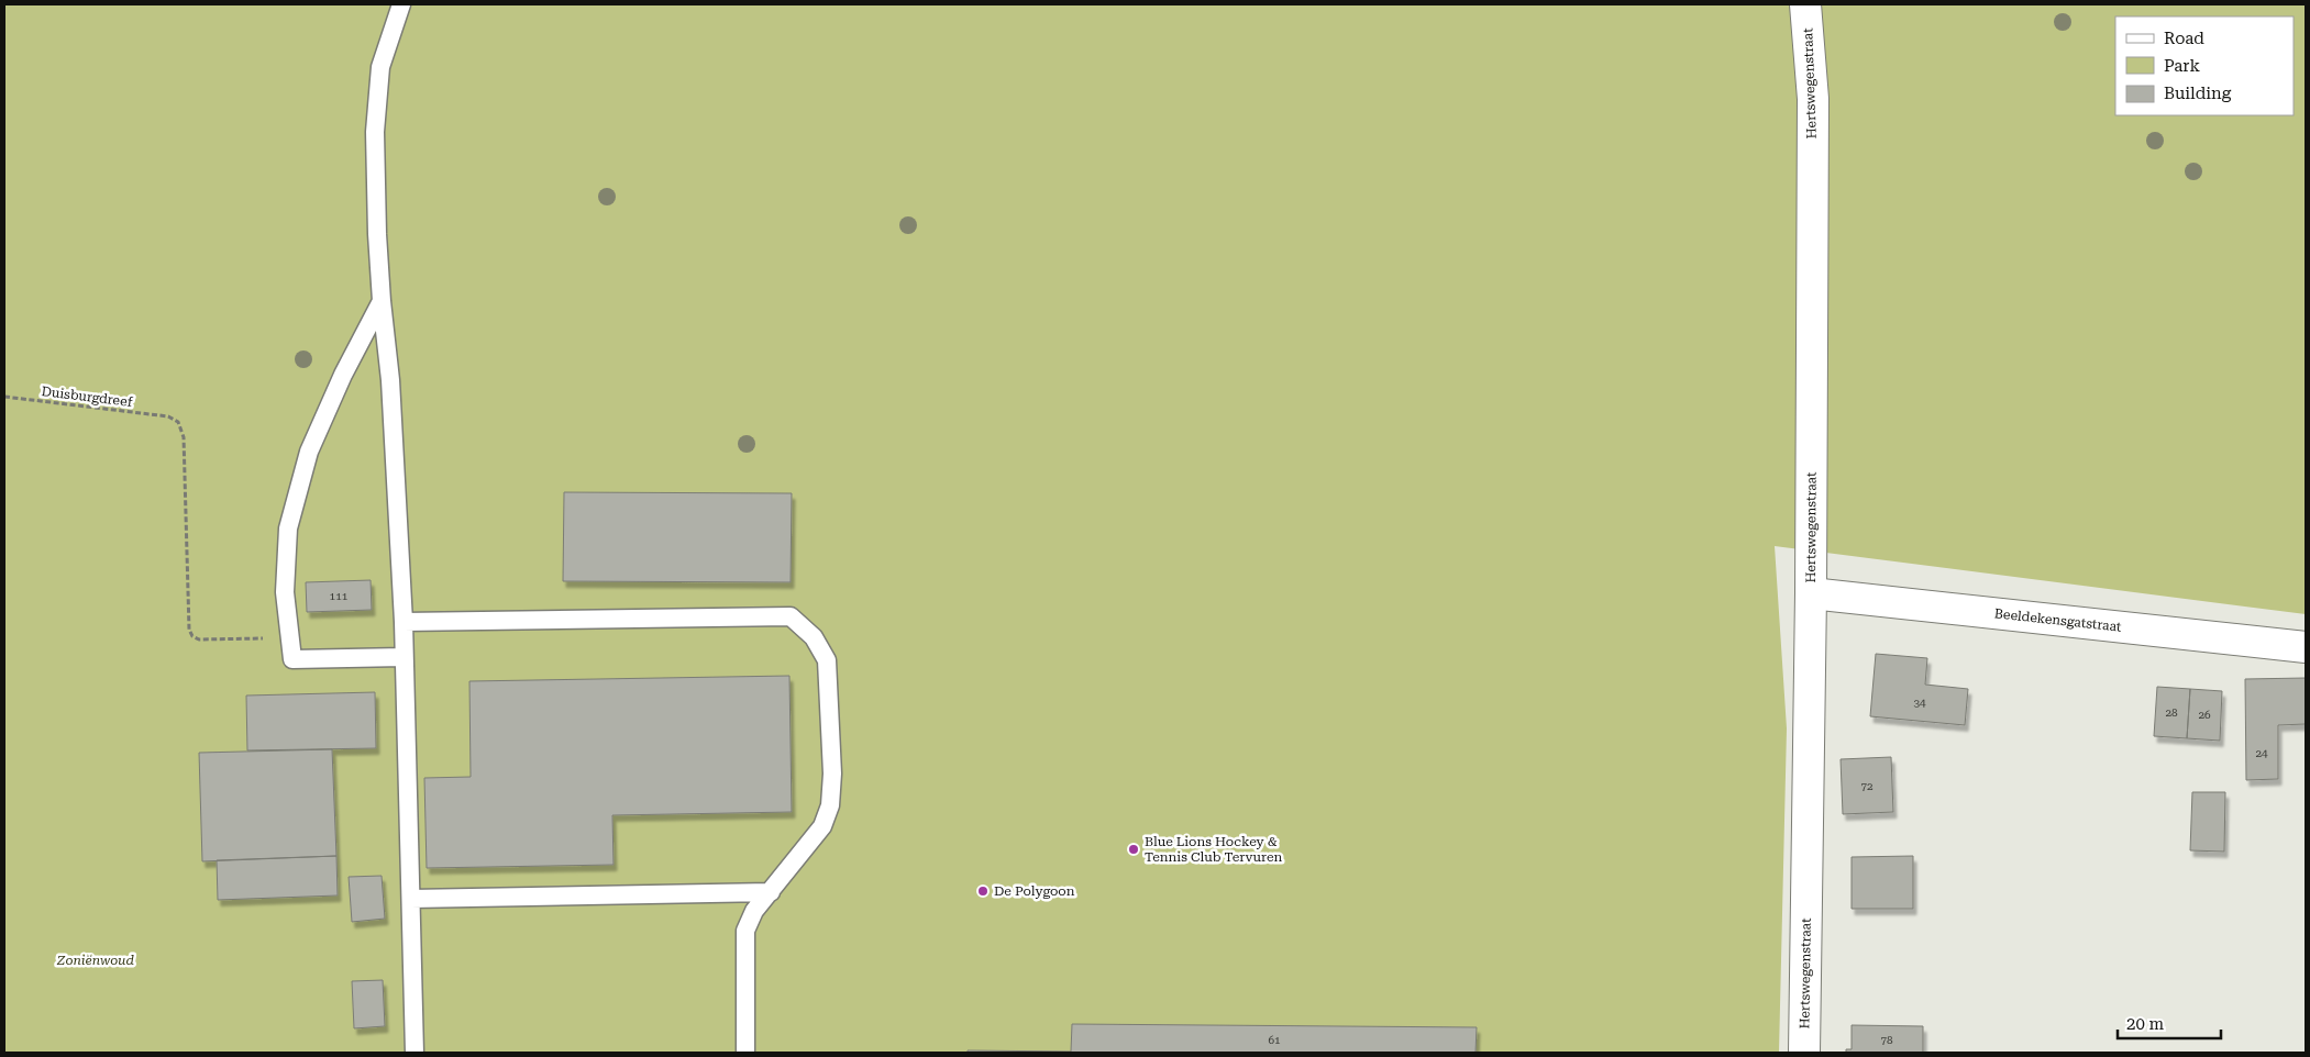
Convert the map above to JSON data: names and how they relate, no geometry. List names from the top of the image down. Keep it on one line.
{"streets":{"street":["Hertswegenstraat","Beeldekensgatstraat"],"path":["Duisburgdreef"]},"crossings":[["Hertswegenstraat","Beeldekensgatstraat"]],"parks":["Zoniënwoud"],"places":["Blue Lions Hockey & Tennis Club Tervuren","De Polygoon"],"house_numbers":["111","34","28","26","24","72","61","78"],"legend":["Road","Park","Building"],"scale_bar":"20 m"}
